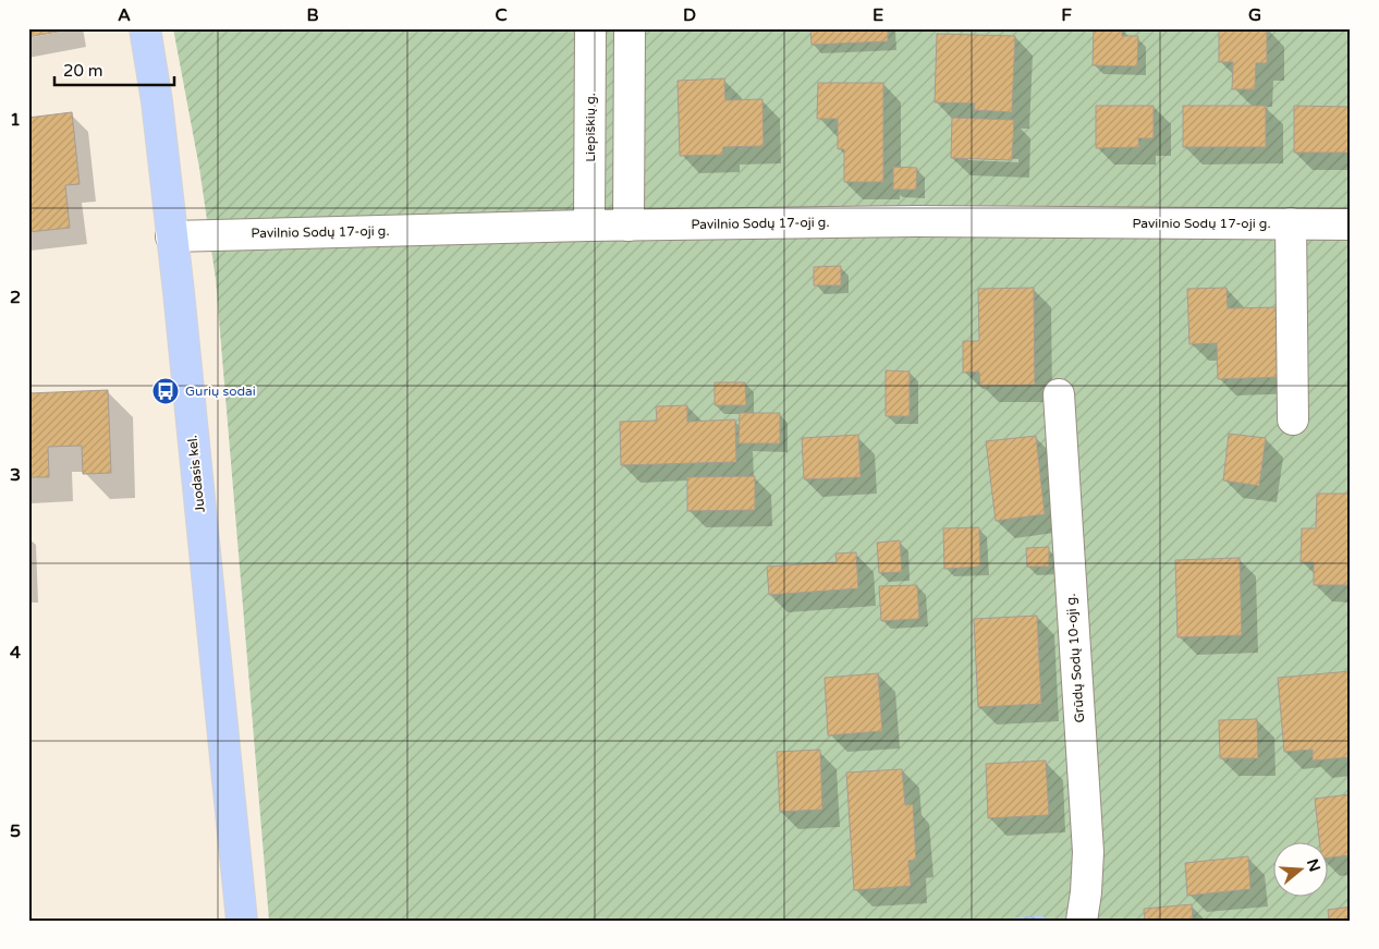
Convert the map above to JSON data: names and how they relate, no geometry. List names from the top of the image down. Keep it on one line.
{"streets":{"main road":["Juodasis kel."],"street":["Liepiškių g.","Pavilnio Sodų 17-oji g.","Grūdų Sodų 10-oji g."]},"crossings":[["Liepiškių g.","Pavilnio Sodų 17-oji g."],["Pavilnio Sodų 17-oji g.","Juodasis kel."]],"places":{"bus stop":["Gurių sodai"]},"scale_bar":"20 m","north":"right","grid":{"columns":["A","B","C","D","E","F","G"],"rows":["1","2","3","4","5"]}}
